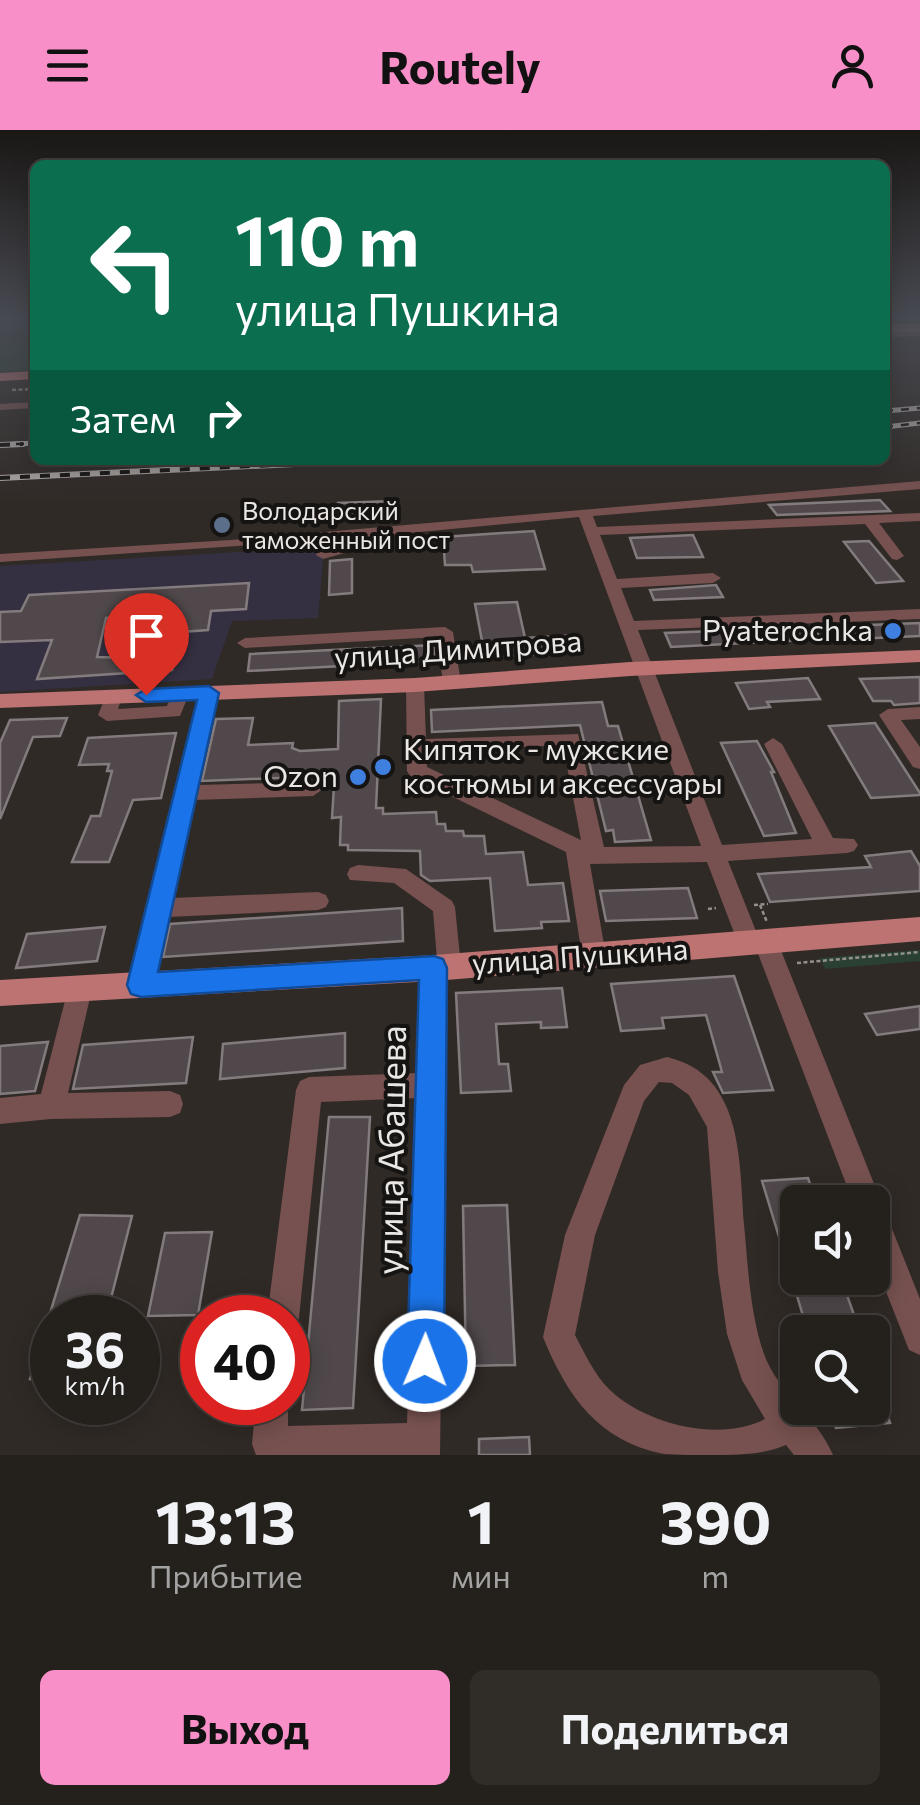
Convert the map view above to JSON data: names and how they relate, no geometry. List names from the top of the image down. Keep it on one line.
{"streets":{"main road":["улица Димитрова","улица Пушкина"],"street":["улица Абашева"]},"crossings":[["улица Пушкина","улица Абашева"]],"places":["Володарский таможенный пост","Pyaterochka","Кипяток - мужские костюмы и аксессуары","Ozon"],"page":{"header":"Routely","turn":["110 m","улица Пушкина"],"then":"Затем","speed":"36 km/h","limit":"40","eta":["13:13","Прибытие","1","мин","390","m"],"buttons":["Выход","Поделиться"]}}
